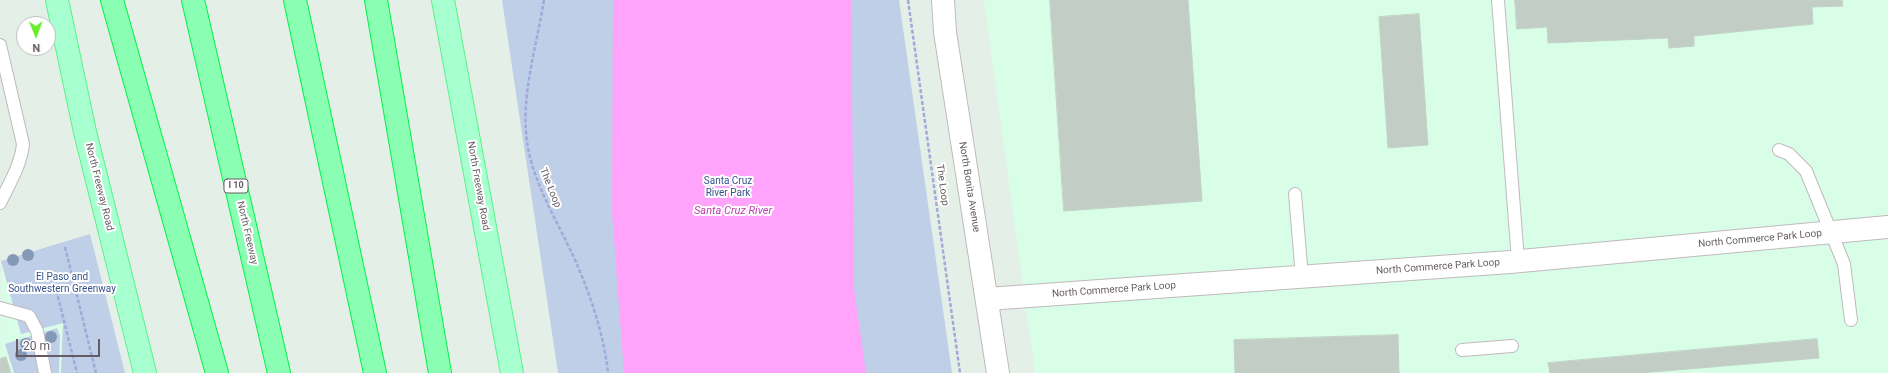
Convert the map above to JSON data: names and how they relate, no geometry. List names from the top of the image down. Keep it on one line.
{"streets":{"highway":["I 10","North Freeway"],"main road":["North Freeway Road"],"street":["North Bonita Avenue","North Commerce Park Loop"],"path":["The Loop"]},"crossings":[["North Bonita Avenue","North Commerce Park Loop"]],"water":["Santa Cruz River"],"parks":["Santa Cruz River Park","El Paso and Southwestern Greenway"],"scale_bar":"20 m","north":"bottom"}
